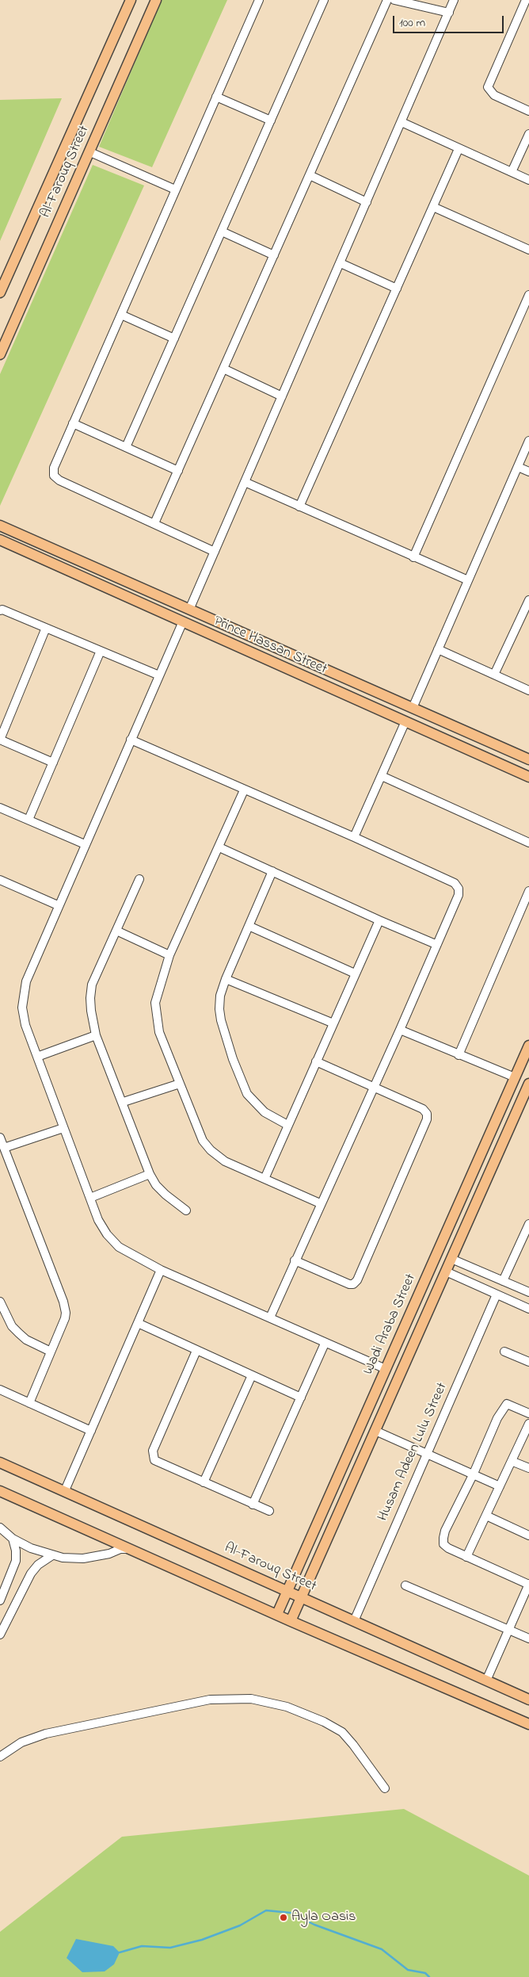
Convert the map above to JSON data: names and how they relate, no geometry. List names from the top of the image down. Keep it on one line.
{"streets":{"main road":["Al-Farouq Street","Prince Hassan Street","Wadi Araba Street"],"street":["Husam Adeen Lulu Street"]},"crossings":[["Al-Farouq Street","Wadi Araba Street"],["Al-Farouq Street","Husam Adeen Lulu Street"]],"places":["Ayla Oasis"],"scale_bar":"100 m"}
